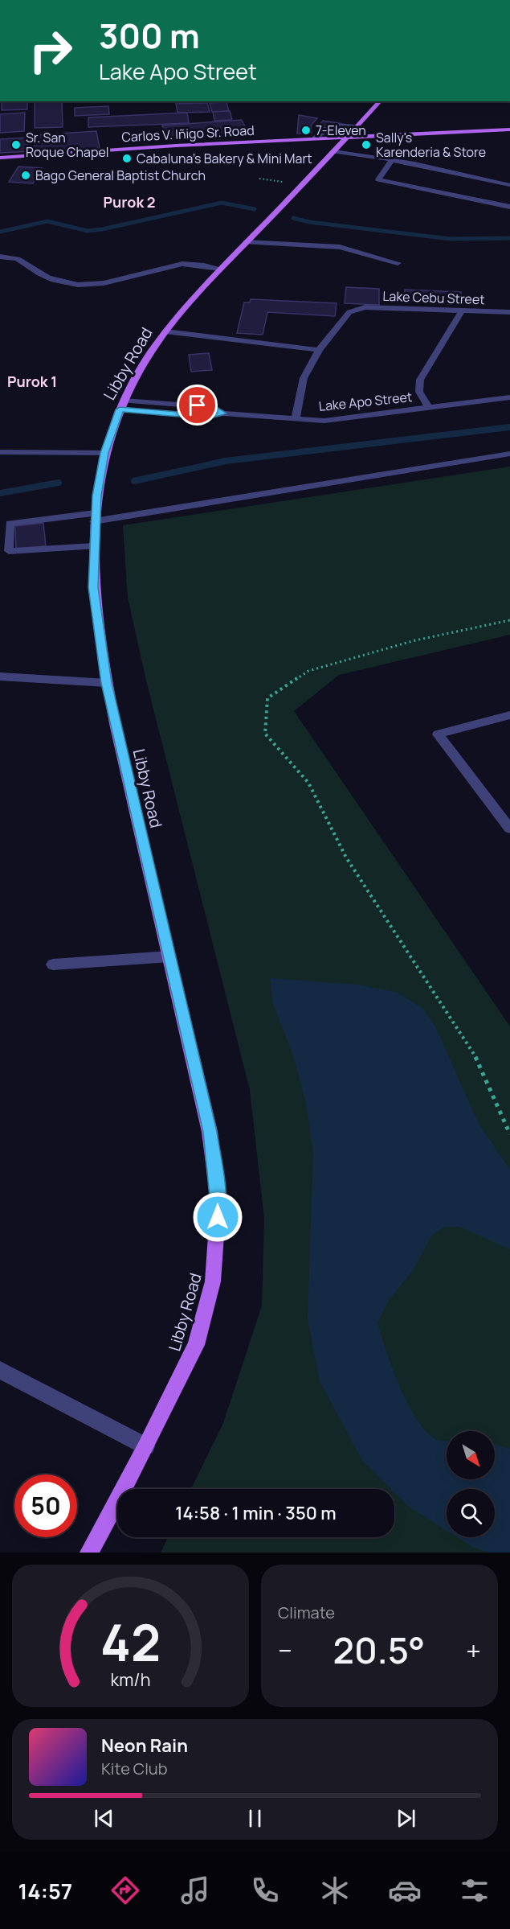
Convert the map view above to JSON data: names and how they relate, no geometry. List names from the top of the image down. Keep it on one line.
{"streets":{"main road":["Carlos V. Iñigo Sr. Road","Libby Road"],"street":["Lake Cebu Street","Lake Apo Street"]},"crossings":[["Carlos V. Iñigo Sr. Road","Libby Road"],["Libby Road","Lake Apo Street"]],"districts":["Purok 2","Purok 1"],"places":["7-Eleven","Sr. San Roque Chapel","Sally's Karenderia & Store","Cabaluna's Bakery & Mini Mart","Bago General Baptist Church"],"north":"bottom right","page":{"turn":["300 m","Lake Apo Street"],"limit":"50","trip":"14:58 · 1 min · 350 m","tile":"Climate","heat":["−","20.5°","+"],"song":["Neon Rain","Kite Club"],"tabs":"14:57","gauge":["42","km/h"]}}
